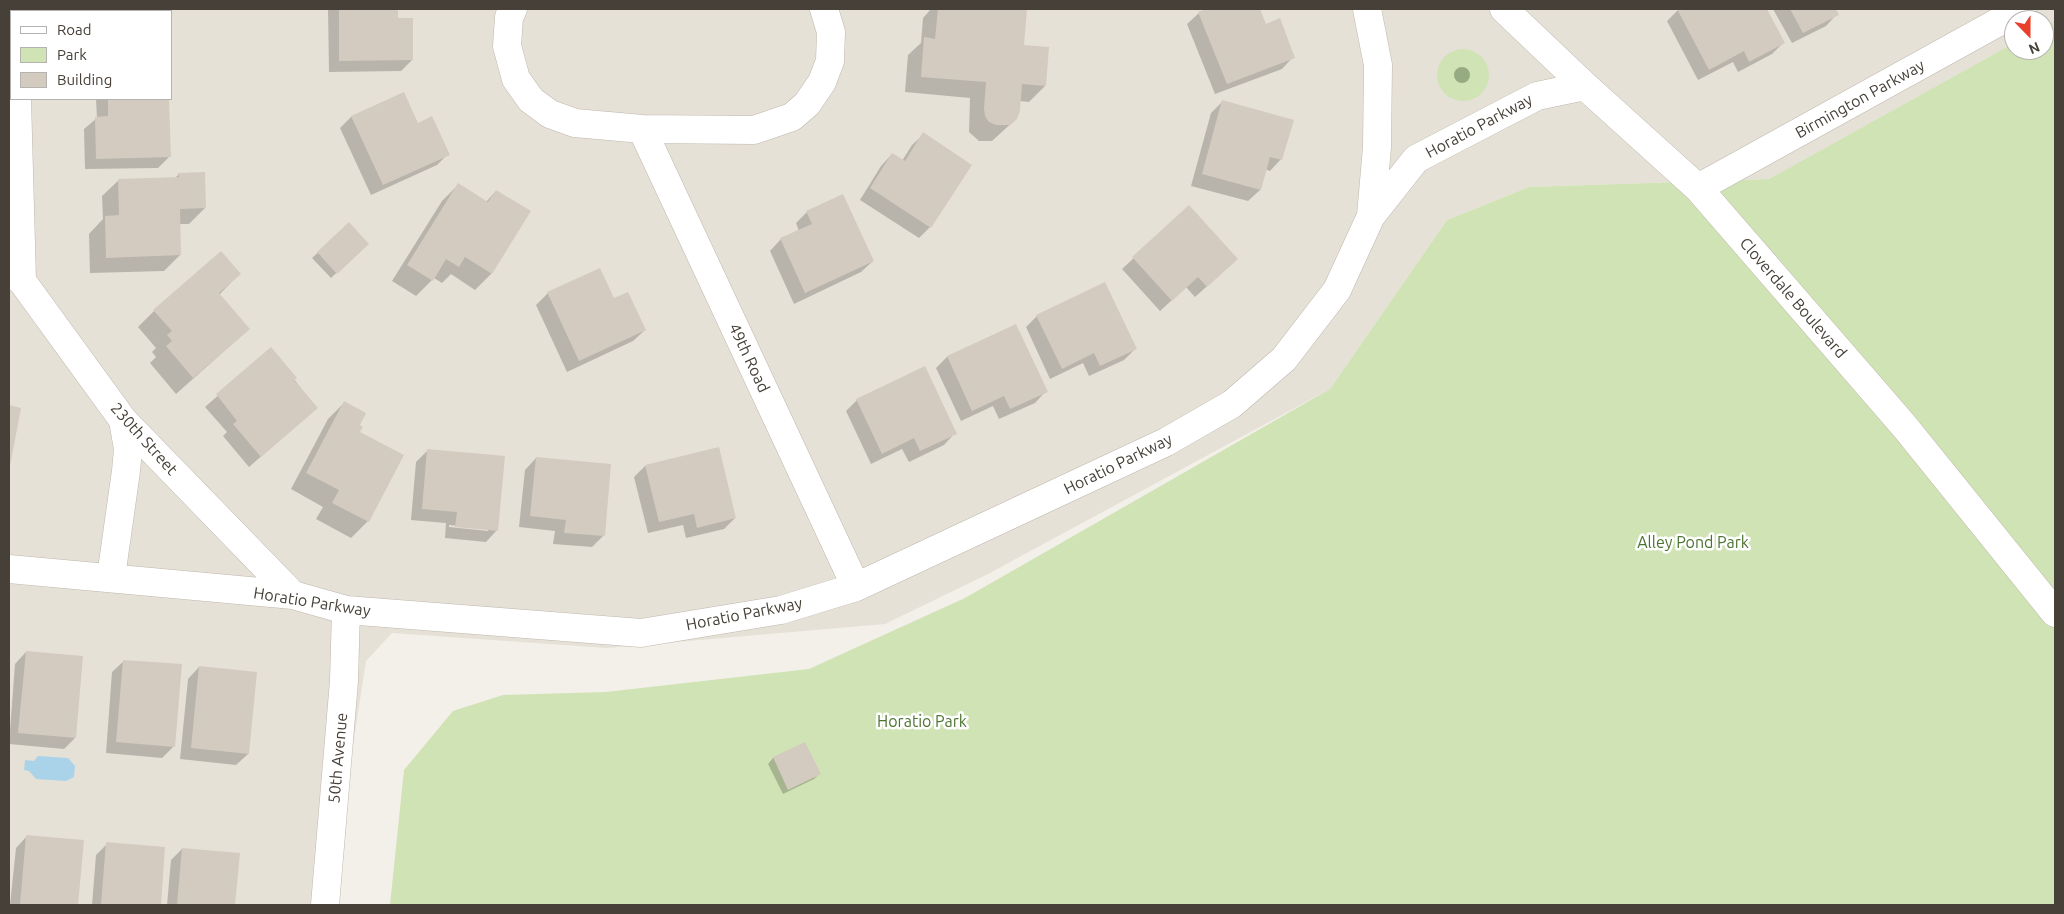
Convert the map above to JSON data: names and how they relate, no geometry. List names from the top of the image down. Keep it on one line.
{"streets":{"street":["Birmington Parkway","Horatio Parkway","Cloverdale Boulevard","49th Road","230th Street","50th Avenue"]},"crossings":[["Birmington Parkway","Cloverdale Boulevard"],["Horatio Parkway","Cloverdale Boulevard"],["Horatio Parkway","49th Road"],["Horatio Parkway","230th Street"],["Horatio Parkway","50th Avenue"]],"parks":["Alley Pond Park","Horatio Park"],"legend":["Road","Park","Building"],"north":"bottom"}
